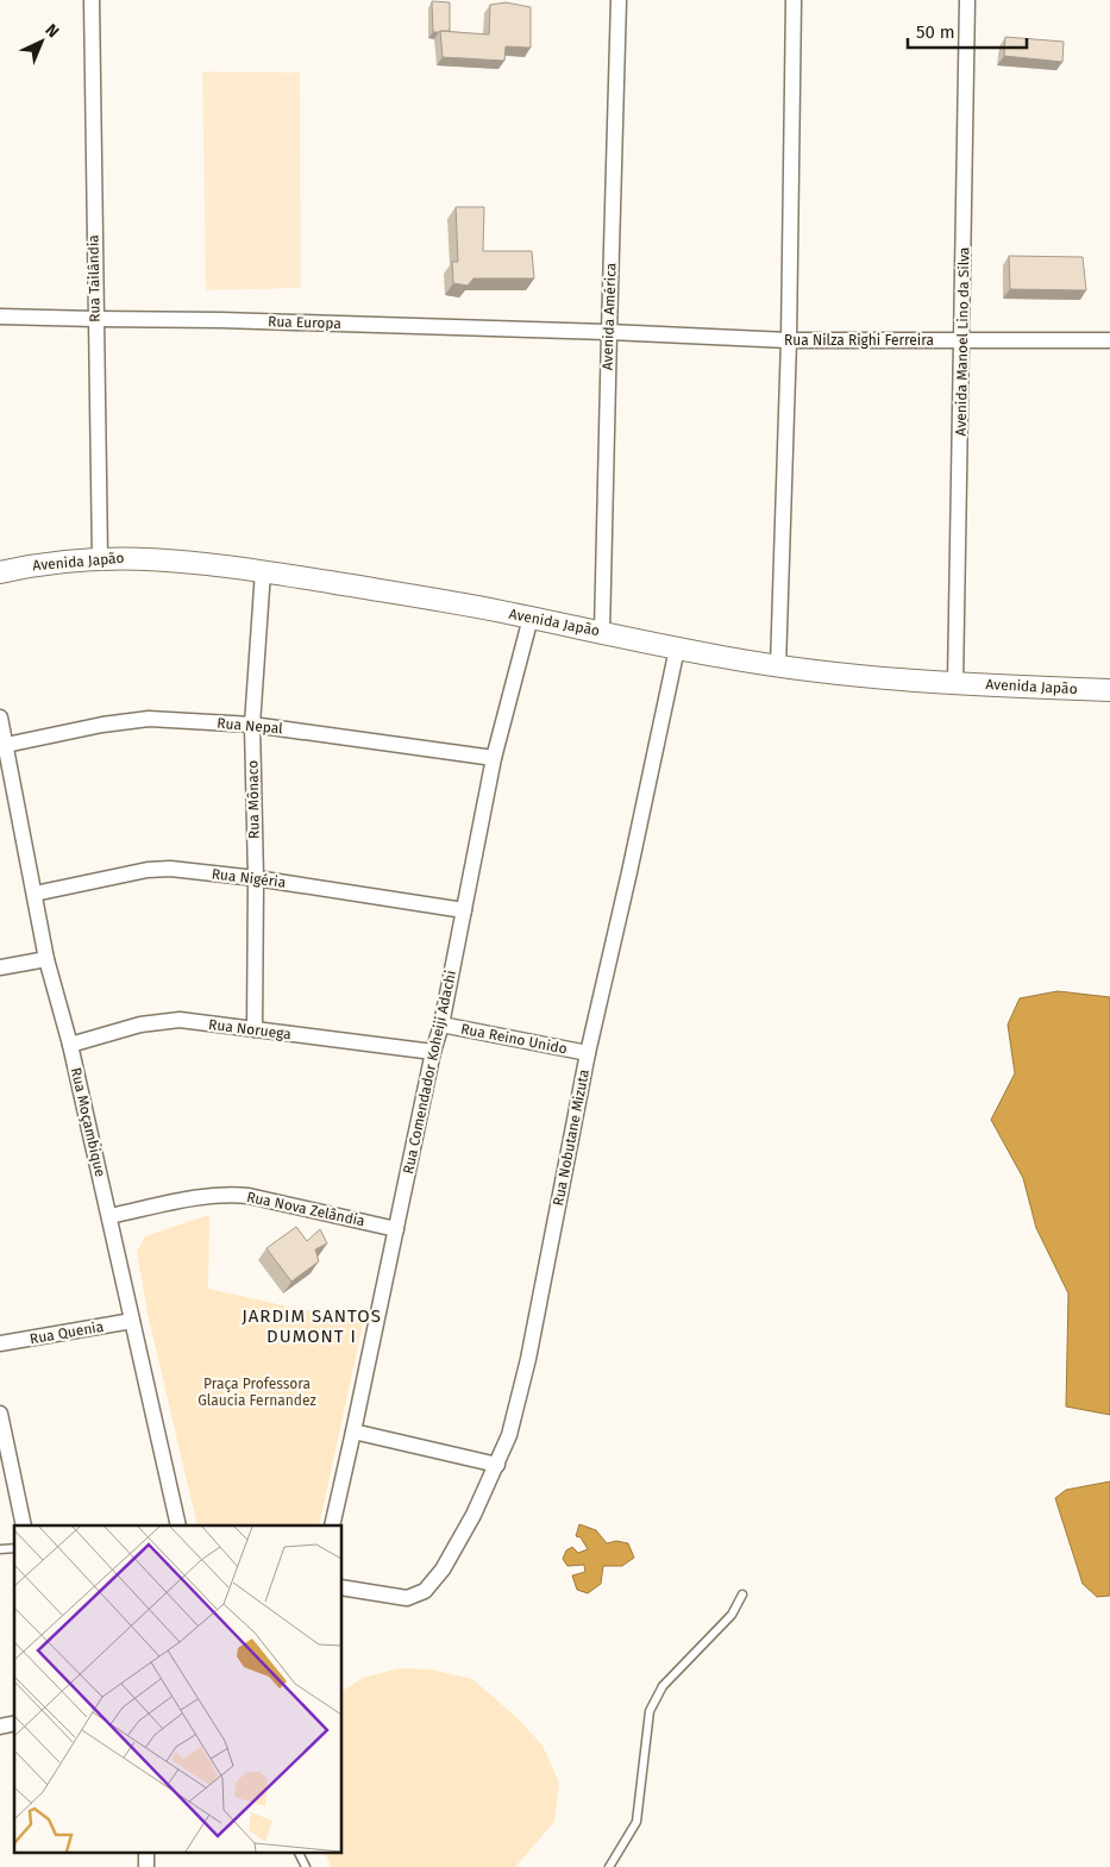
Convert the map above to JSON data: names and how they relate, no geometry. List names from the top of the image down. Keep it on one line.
{"streets":{"main road":["Avenida Japão"],"street":["Rua Tailândia","Avenida América","Rua Europa","Rua Nilza Righi Ferreira","Avenida Manoel Lino da Silva","Rua Nepal","Rua Mônaco","Rua Nigéria","Rua Noruega","Rua Reino Unido","Rua Comendador Koheiji Adachi","Rua Moçambique","Rua Nobutane Mizuta","Rua Nova Zelândia","Rua Quenia"]},"crossings":[["Rua Tailândia","Rua Europa"],["Rua Tailândia","Avenida Japão"],["Avenida América","Rua Europa"],["Avenida América","Rua Nilza Righi Ferreira"],["Avenida América","Avenida Japão"],["Rua Europa","Rua Nilza Righi Ferreira"],["Rua Nilza Righi Ferreira","Avenida Manoel Lino da Silva"],["Avenida Manoel Lino da Silva","Avenida Japão"],["Avenida Japão","Rua Mônaco"],["Avenida Japão","Rua Comendador Koheiji Adachi"],["Avenida Japão","Rua Nobutane Mizuta"],["Rua Nepal","Rua Mônaco"],["Rua Nepal","Rua Comendador Koheiji Adachi"],["Rua Nepal","Rua Moçambique"],["Rua Mônaco","Rua Nigéria"],["Rua Mônaco","Rua Noruega"],["Rua Nigéria","Rua Comendador Koheiji Adachi"],["Rua Nigéria","Rua Moçambique"],["Rua Noruega","Rua Comendador Koheiji Adachi"],["Rua Noruega","Rua Moçambique"],["Rua Reino Unido","Rua Comendador Koheiji Adachi"],["Rua Reino Unido","Rua Nobutane Mizuta"],["Rua Comendador Koheiji Adachi","Rua Nova Zelândia"],["Rua Moçambique","Rua Nova Zelândia"],["Rua Moçambique","Rua Quenia"]],"districts":["JARDIM SANTOS DUMONT I"],"parks":["Praça Professora Glaucia Fernandez"],"scale_bar":"50 m","north":"top right"}
